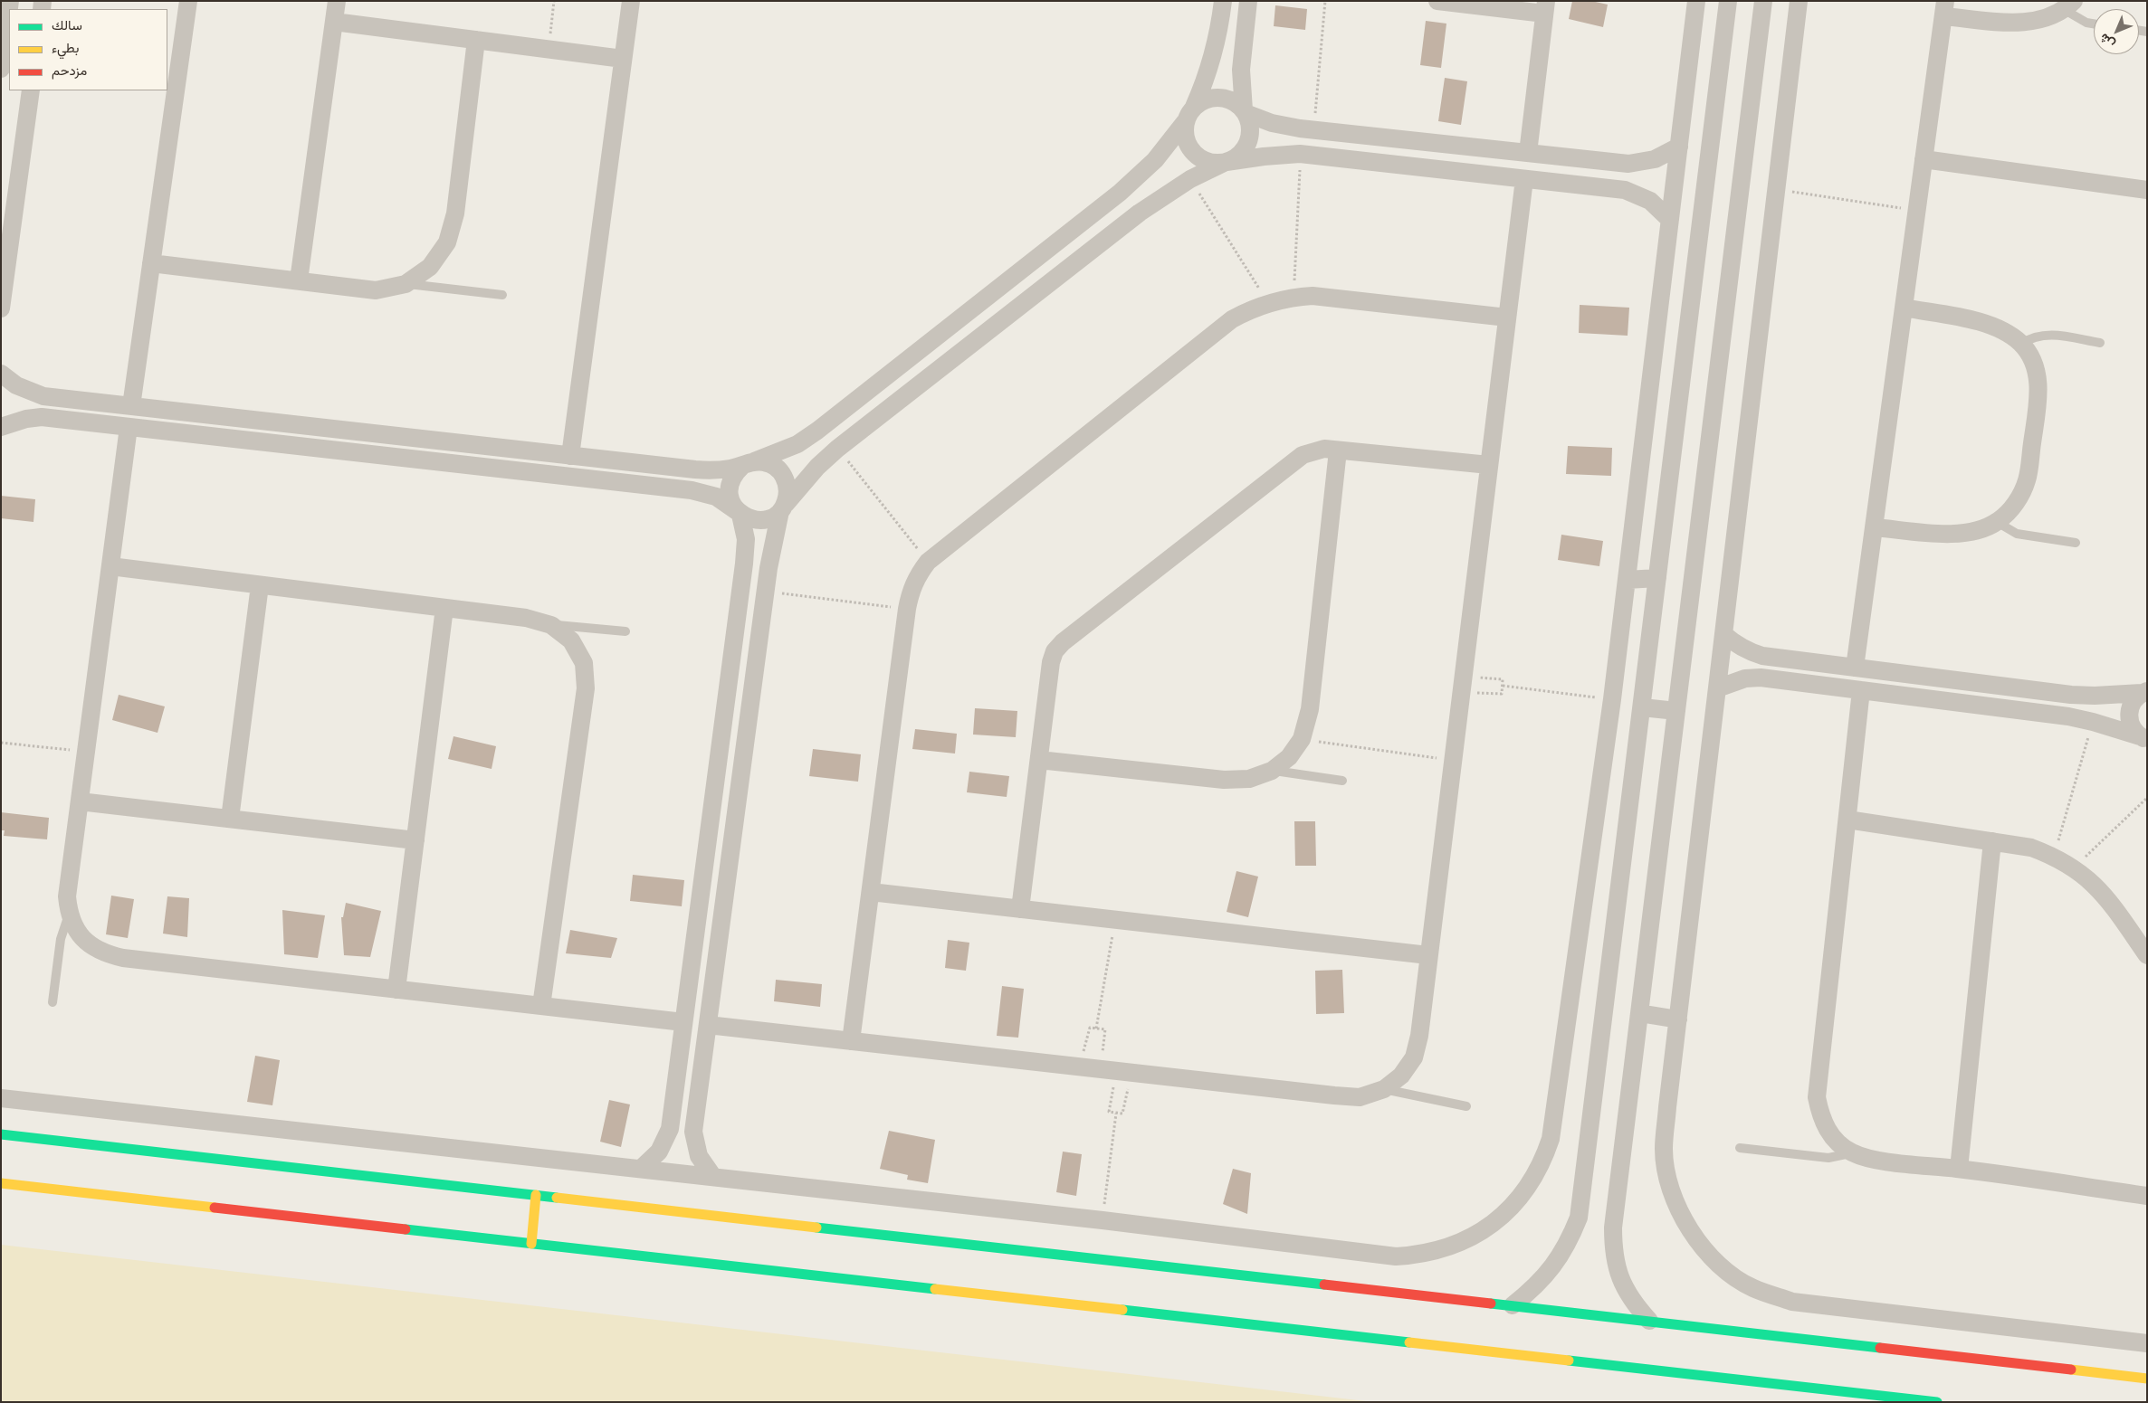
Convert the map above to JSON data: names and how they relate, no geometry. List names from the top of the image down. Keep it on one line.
{"legend":["سالك","بطيء","مزدحم"],"north":"bottom left"}
